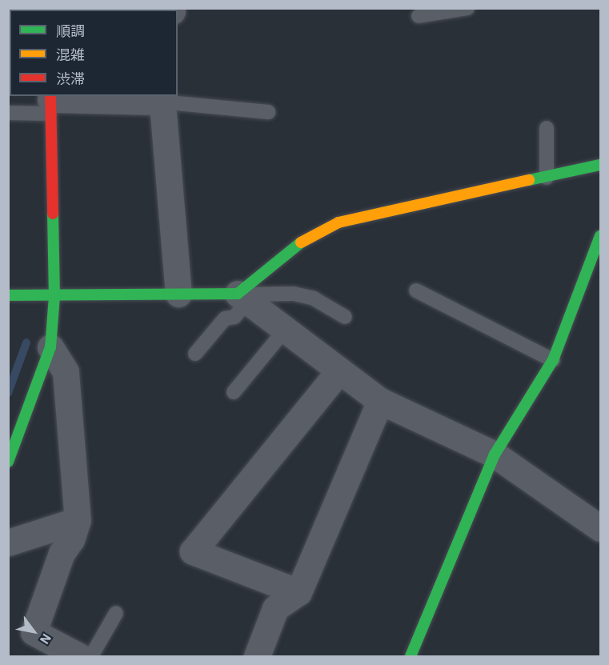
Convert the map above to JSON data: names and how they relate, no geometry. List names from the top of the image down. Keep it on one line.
{"legend":["順調","混雑","渋滞"],"north":"bottom right"}
